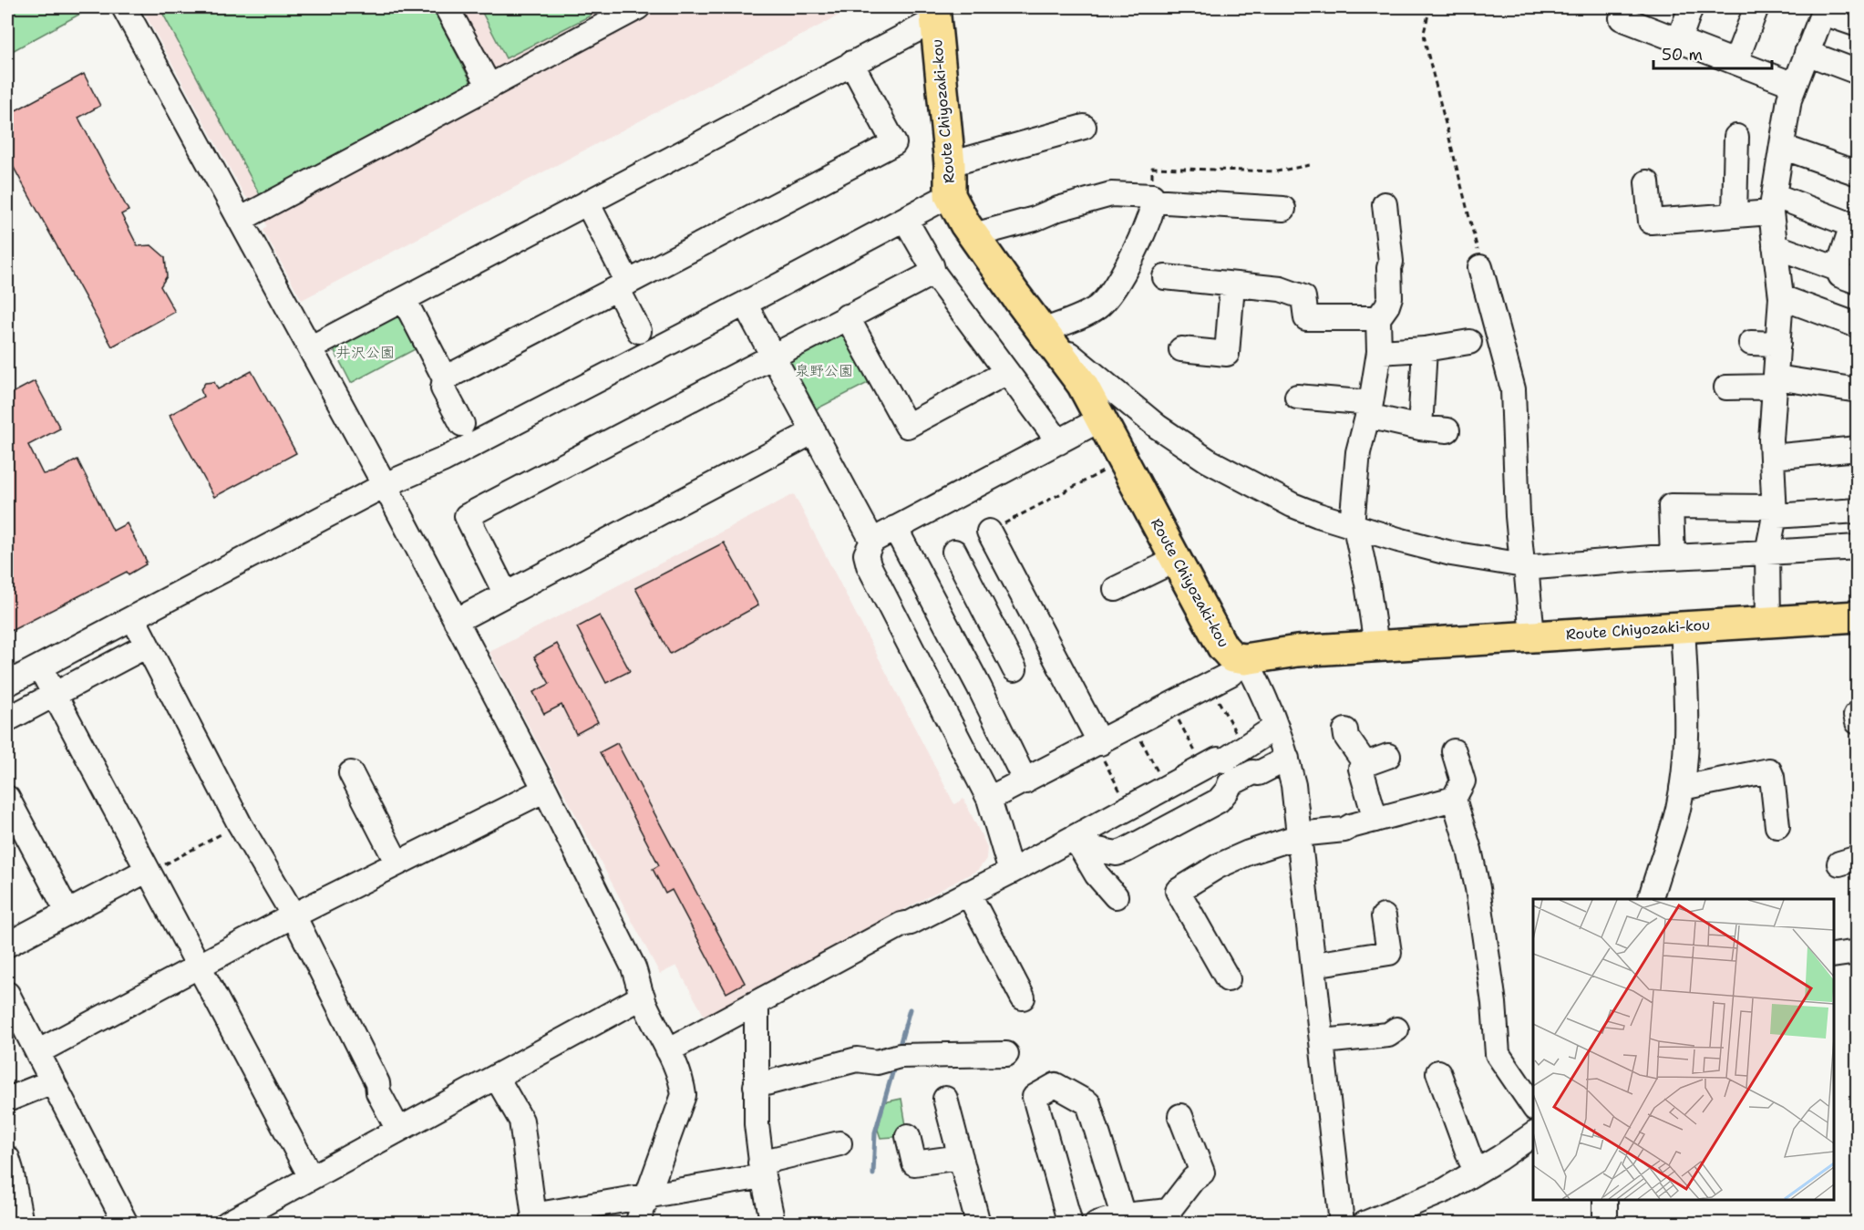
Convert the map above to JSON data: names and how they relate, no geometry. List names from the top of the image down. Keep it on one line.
{"streets":{"main road":["Route Chiyozaki-kou"]},"parks":["井沢公園","泉野公園"],"scale_bar":"50 m"}
